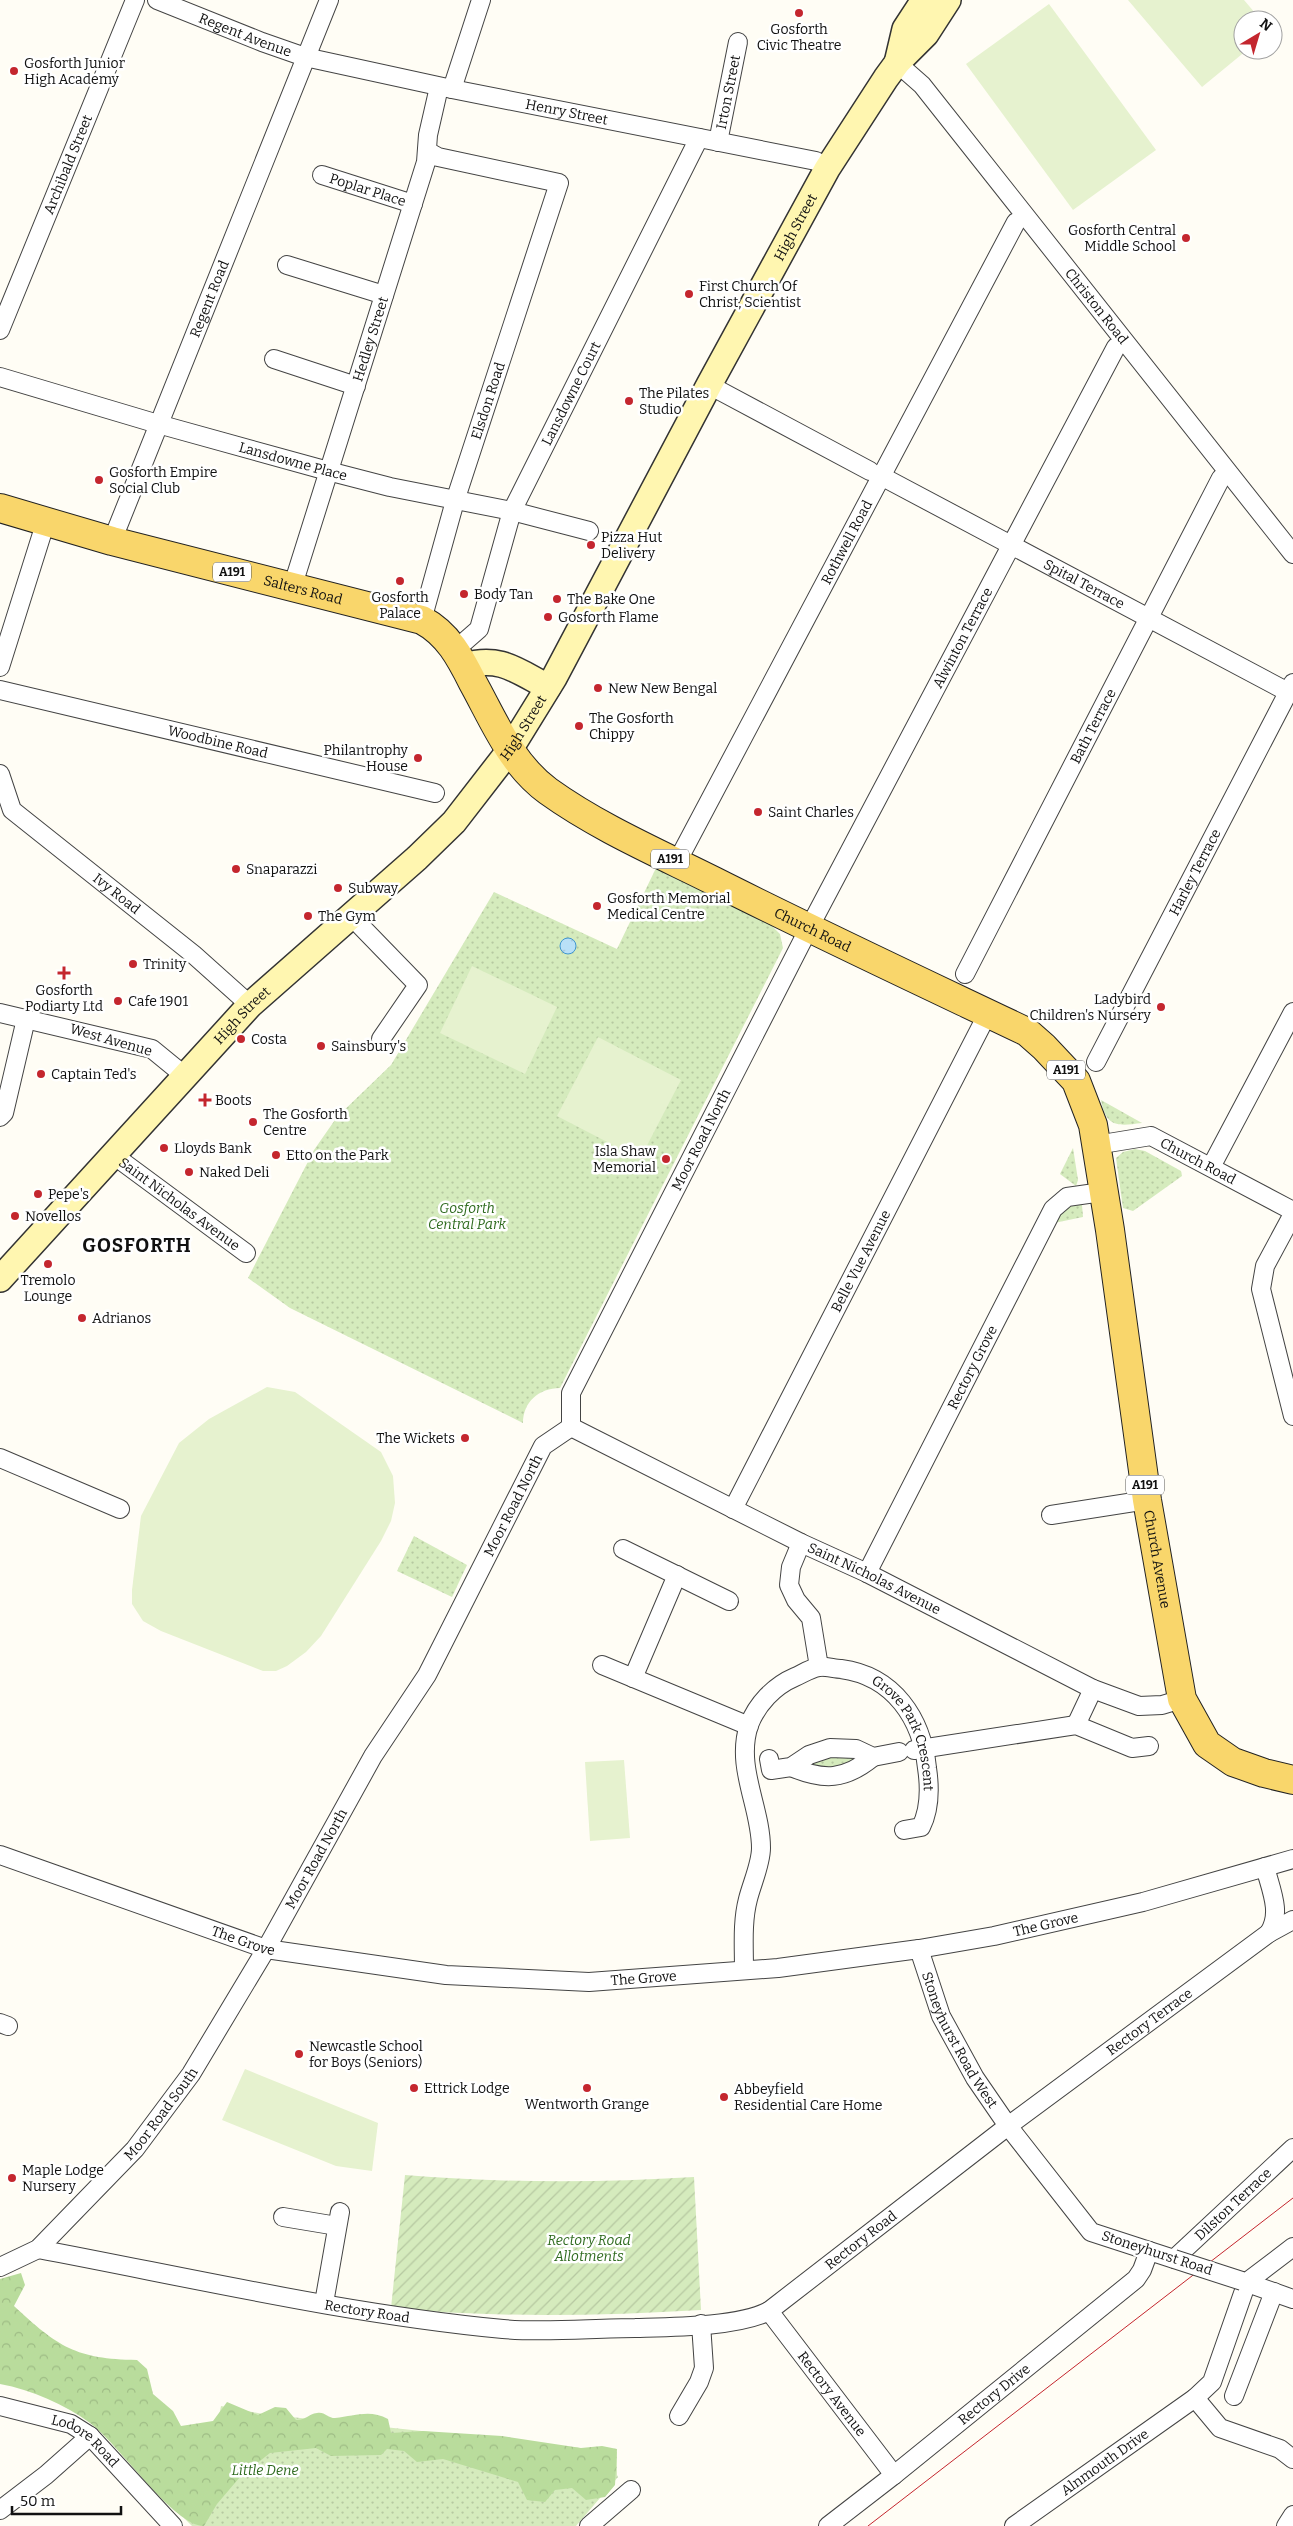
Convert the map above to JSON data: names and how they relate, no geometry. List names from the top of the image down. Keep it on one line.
{"streets":{"main road":["High Street","A191","Salters Road","Church Road","Church Avenue"],"street":["Regent Avenue","Irton Street","Henry Street","Archibald Street","Poplar Place","Regent Road","Christon Road","Hedley Street","Lansdowne Court","Elsdon Road","Lansdowne Place","Rothwell Road","Spital Terrace","Alwinton Terrace","Bath Terrace","Woodbine Road","Harley Terrace","Ivy Road","West Avenue","Moor Road North","Saint Nicholas Avenue","Belle Vue Avenue","Rectory Grove","Grove Park Crescent","The Grove","Rectory Terrace","Stoneyhurst Road West","Moor Road South","Dilston Terrace","Rectory Road","Stoneyhurst Road","Rectory Avenue","Rectory Drive","Lodore Road","Alnmouth Drive"]},"crossings":[["Regent Avenue","Henry Street"],["Regent Avenue","Regent Road"],["Irton Street","Henry Street"],["Henry Street","High Street"],["Henry Street","Regent Road"],["Henry Street","Hedley Street"],["Henry Street","Lansdowne Court"],["Poplar Place","Hedley Street"],["High Street","Christon Road"],["High Street","Spital Terrace"],["High Street","Salters Road"],["High Street","Ivy Road"],["High Street","Church Road"],["High Street","West Avenue"],["High Street","Saint Nicholas Avenue"],["Regent Road","Lansdowne Place"],["Regent Road","Salters Road"],["Hedley Street","Elsdon Road"],["Hedley Street","Lansdowne Place"],["Hedley Street","Salters Road"],["Lansdowne Court","Lansdowne Place"],["Lansdowne Court","Salters Road"],["Elsdon Road","Lansdowne Place"],["Elsdon Road","Salters Road"],["Rothwell Road","Spital Terrace"],["Rothwell Road","Church Road"],["Spital Terrace","Alwinton Terrace"],["Spital Terrace","Bath Terrace"],["Spital Terrace","Harley Terrace"],["Salters Road","Church Road"],["Alwinton Terrace","Church Road"],["Alwinton Terrace","Moor Road North"],["Church Road","Moor Road North"],["Church Road","Belle Vue Avenue"],["Church Road","Church Avenue"],["Moor Road North","Saint Nicholas Avenue"],["Moor Road North","The Grove"],["Moor Road North","Moor Road South"],["Saint Nicholas Avenue","Belle Vue Avenue"],["Saint Nicholas Avenue","Rectory Grove"],["Saint Nicholas Avenue","Church Avenue"],["Rectory Grove","Church Avenue"],["The Grove","Stoneyhurst Road West"],["The Grove","Moor Road South"],["Rectory Terrace","Stoneyhurst Road West"],["Rectory Terrace","Rectory Road"],["Rectory Terrace","Stoneyhurst Road"],["Stoneyhurst Road West","Rectory Road"],["Stoneyhurst Road West","Stoneyhurst Road"],["Moor Road South","Rectory Road"],["Dilston Terrace","Stoneyhurst Road"],["Rectory Road","Stoneyhurst Road"],["Rectory Road","Rectory Avenue"],["Stoneyhurst Road","Rectory Drive"],["Stoneyhurst Road","Alnmouth Drive"],["Rectory Avenue","Rectory Drive"]],"districts":["GOSFORTH"],"parks":["Gosforth Central Park","Rectory Road Allotments","Little Dene"],"places":{"other":["Gosforth Civic Theatre","Gosforth Junior High Academy","Gosforth Central Middle School","First Church Of Christ, Scientist","The Pilates Studio","Gosforth Empire Social Club","Pizza Hut Delivery","Gosforth Palace","Body Tan","The Bake One","Gosforth Flame","New New Bengal","The Gosforth Chippy","Philantrophy House","Saint Charles","Snaparazzi","Subway","Gosforth Memorial Medical Centre","The Gym","Trinity","Cafe 1901","Ladybird Children's Nursery","Costa","Sainsbury's","Captain Ted's","The Gosforth Centre","Lloyds Bank","Etto on the Park","Isla Shaw Memorial","Naked Deli","Pepe's","Novellos","Tremolo Lounge","Adrianos","The Wickets","Newcastle School for Boys (Seniors)","Ettrick Lodge","Wentworth Grange","Abbeyfield Residential Care Home","Maple Lodge Nursery"],"health":["Gosforth Podiarty Ltd","Boots"]},"scale_bar":"50 m","north":"top right"}
